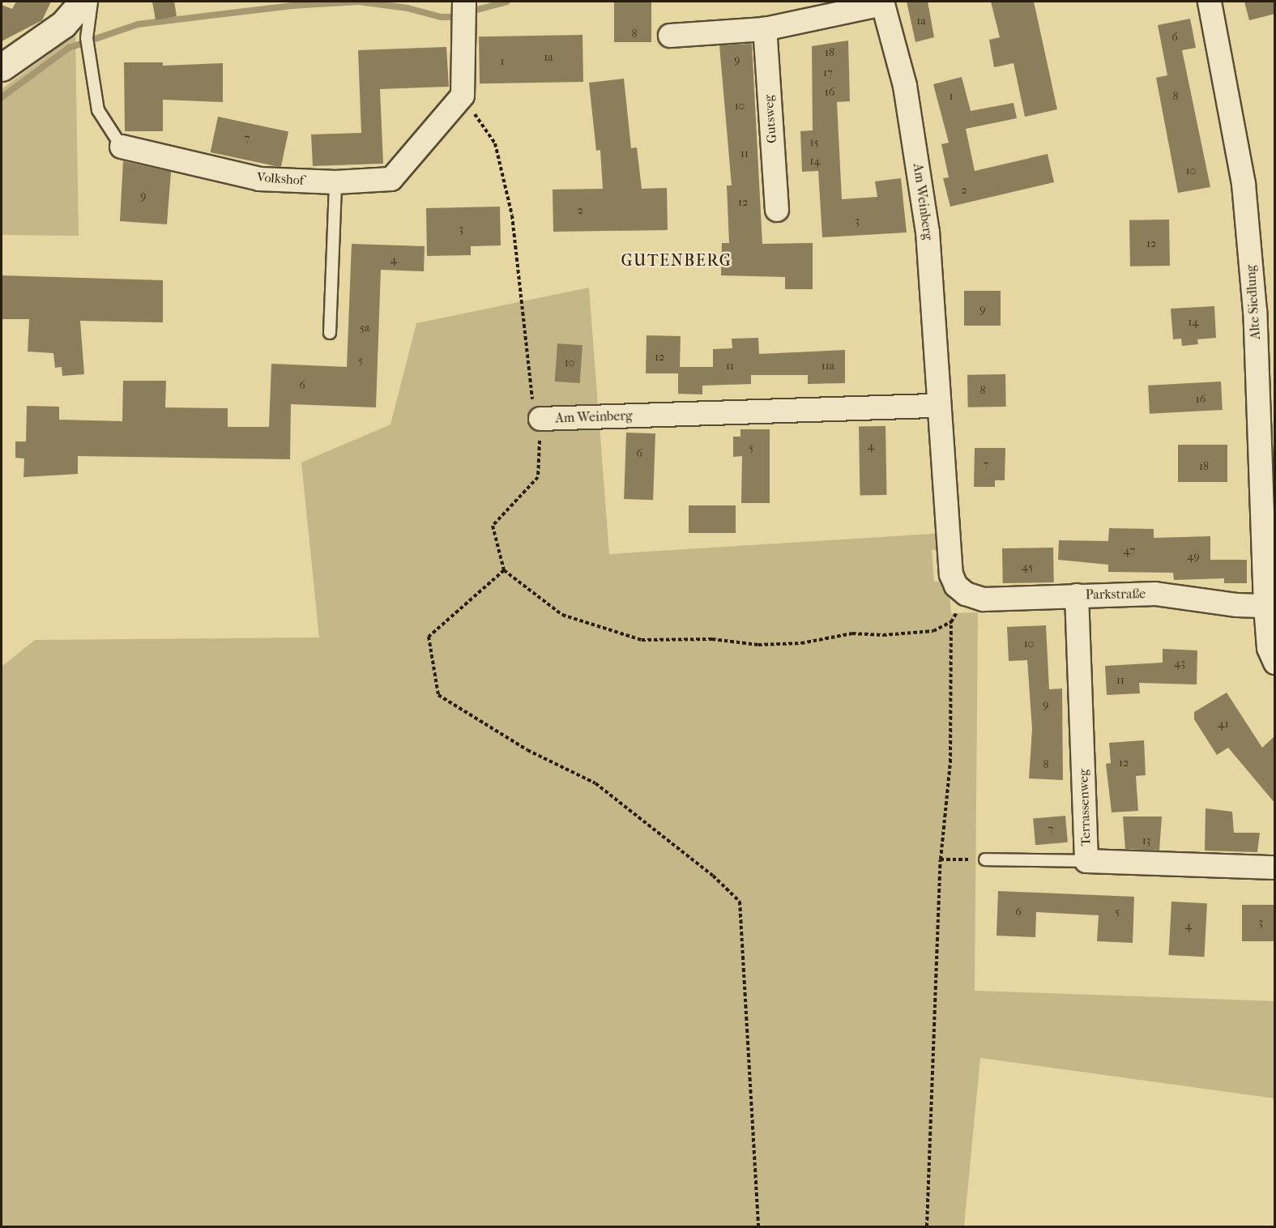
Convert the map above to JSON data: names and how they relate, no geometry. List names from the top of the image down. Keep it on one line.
{"streets":{"street":["Gutsweg","Volkshof","Am Weinberg","Alte Siedlung","Parkstraße","Terrassenweg"]},"crossings":[["Am Weinberg","Parkstraße"],["Alte Siedlung","Parkstraße"],["Parkstraße","Terrassenweg"]],"districts":["GUTENBERG"],"house_numbers":["1a","8","6","18","1a","9","1","17","16","1","8","10","7","15","11","14","10","2","9","12","2","3","3","12","4","9","14","5a","12","5","10","11","11a","6","8","16","4","5","6","7","18","47","49","45","10","43","11","9","41","12","8","7","13","6","5","3","4"]}
